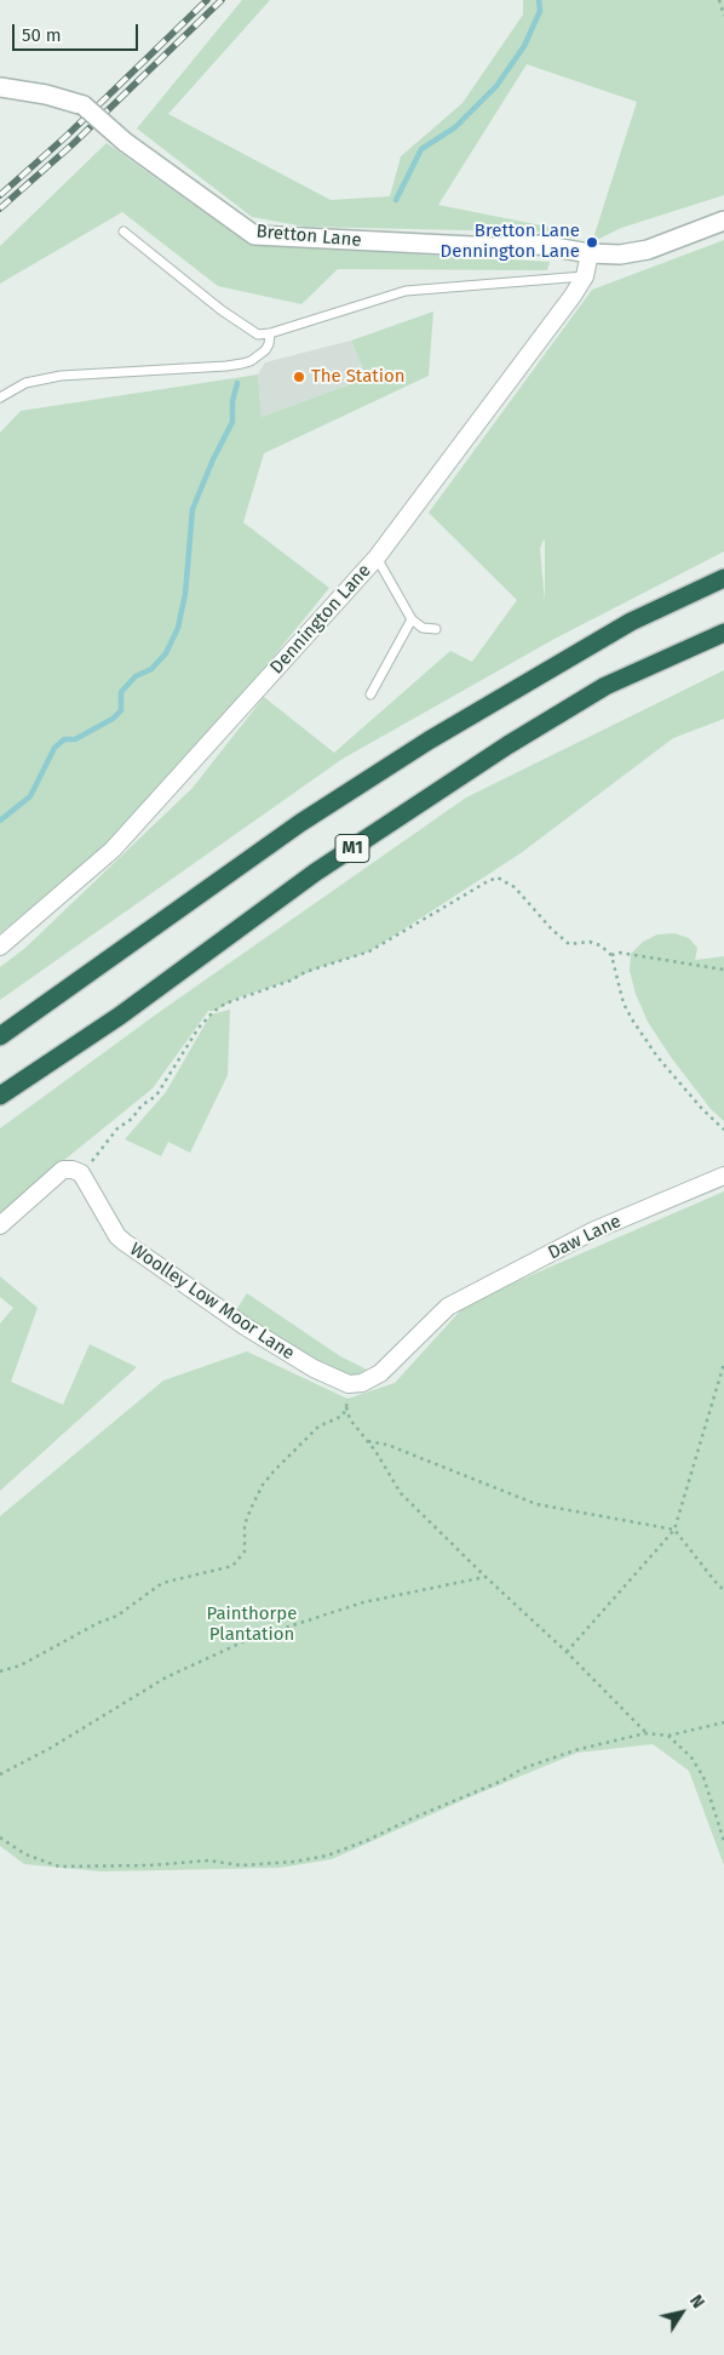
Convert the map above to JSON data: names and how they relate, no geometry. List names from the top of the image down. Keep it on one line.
{"streets":{"highway":["M1"],"street":["Bretton Lane","Dennington Lane","Daw Lane","Woolley Low Moor Lane"]},"crossings":[["Bretton Lane","Dennington Lane"],["Daw Lane","Woolley Low Moor Lane"]],"parks":["Painthorpe Plantation"],"places":["Bretton Lane Dennington Lane","The Station"],"scale_bar":"50 m","north":"top right"}
